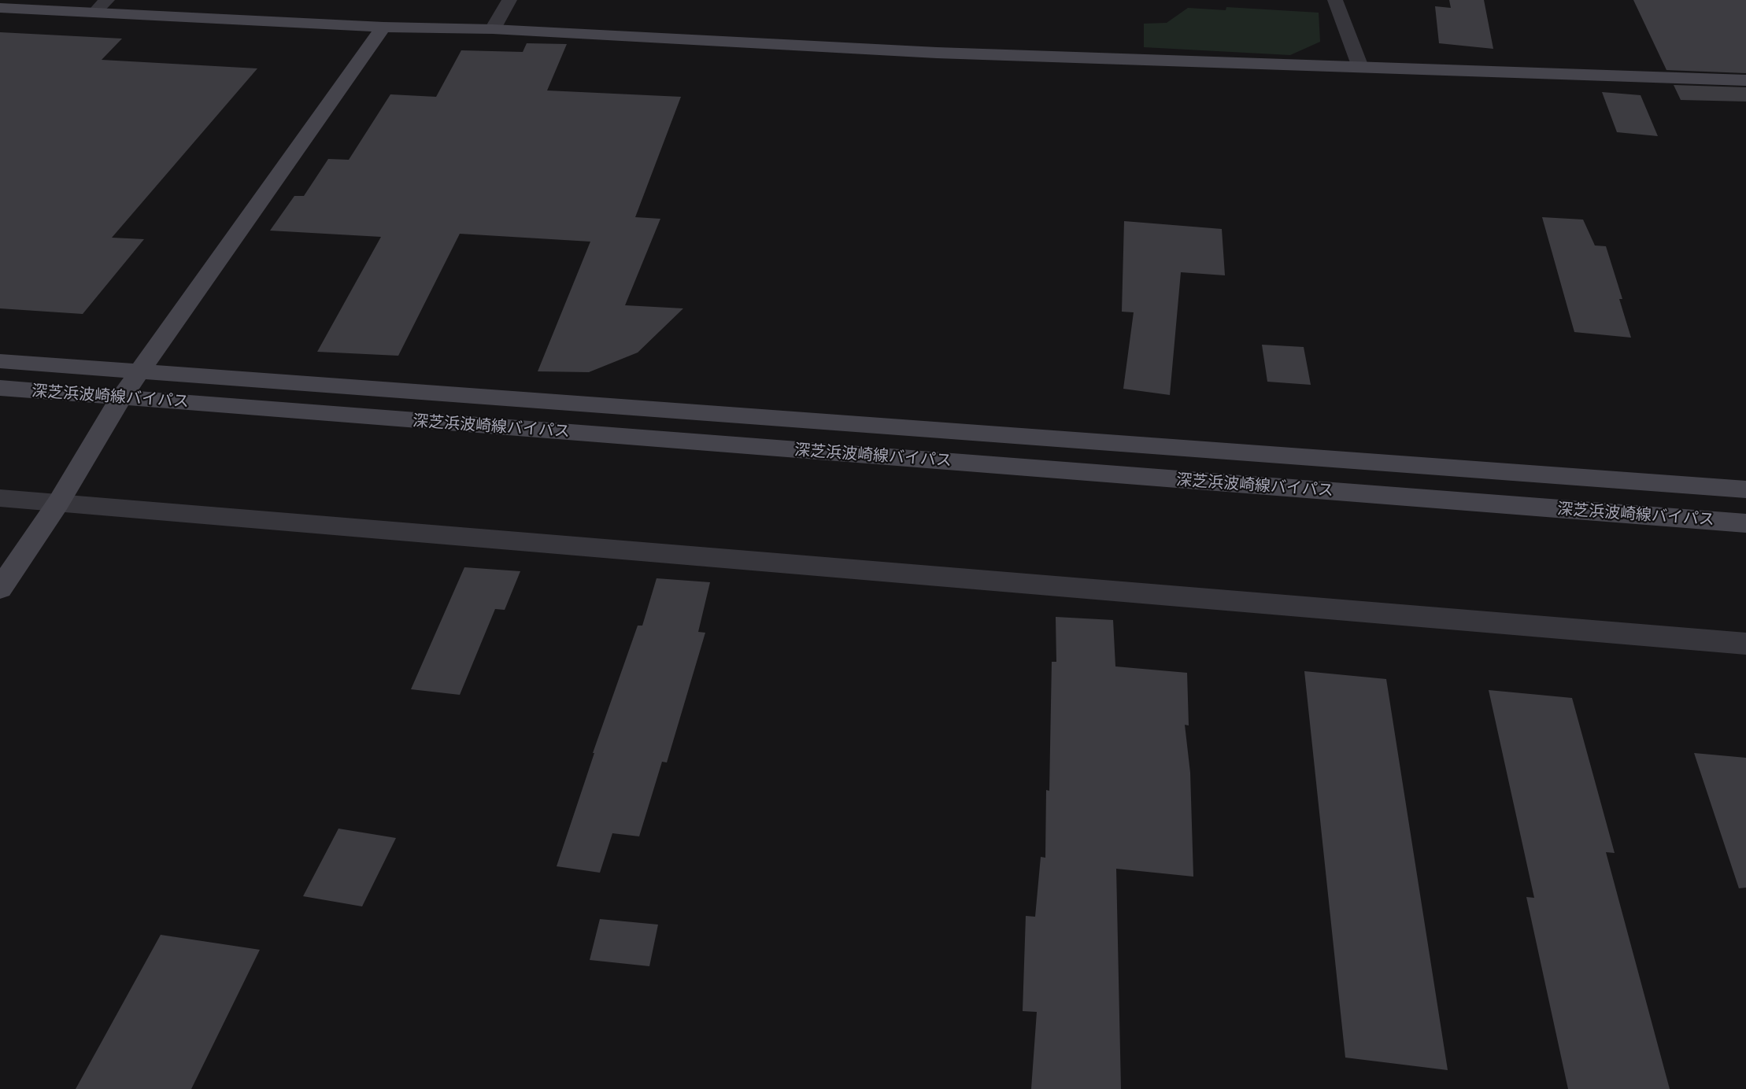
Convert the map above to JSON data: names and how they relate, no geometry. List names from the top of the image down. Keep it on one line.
{"streets":{"street":["深芝浜波崎線バイパス"]}}
